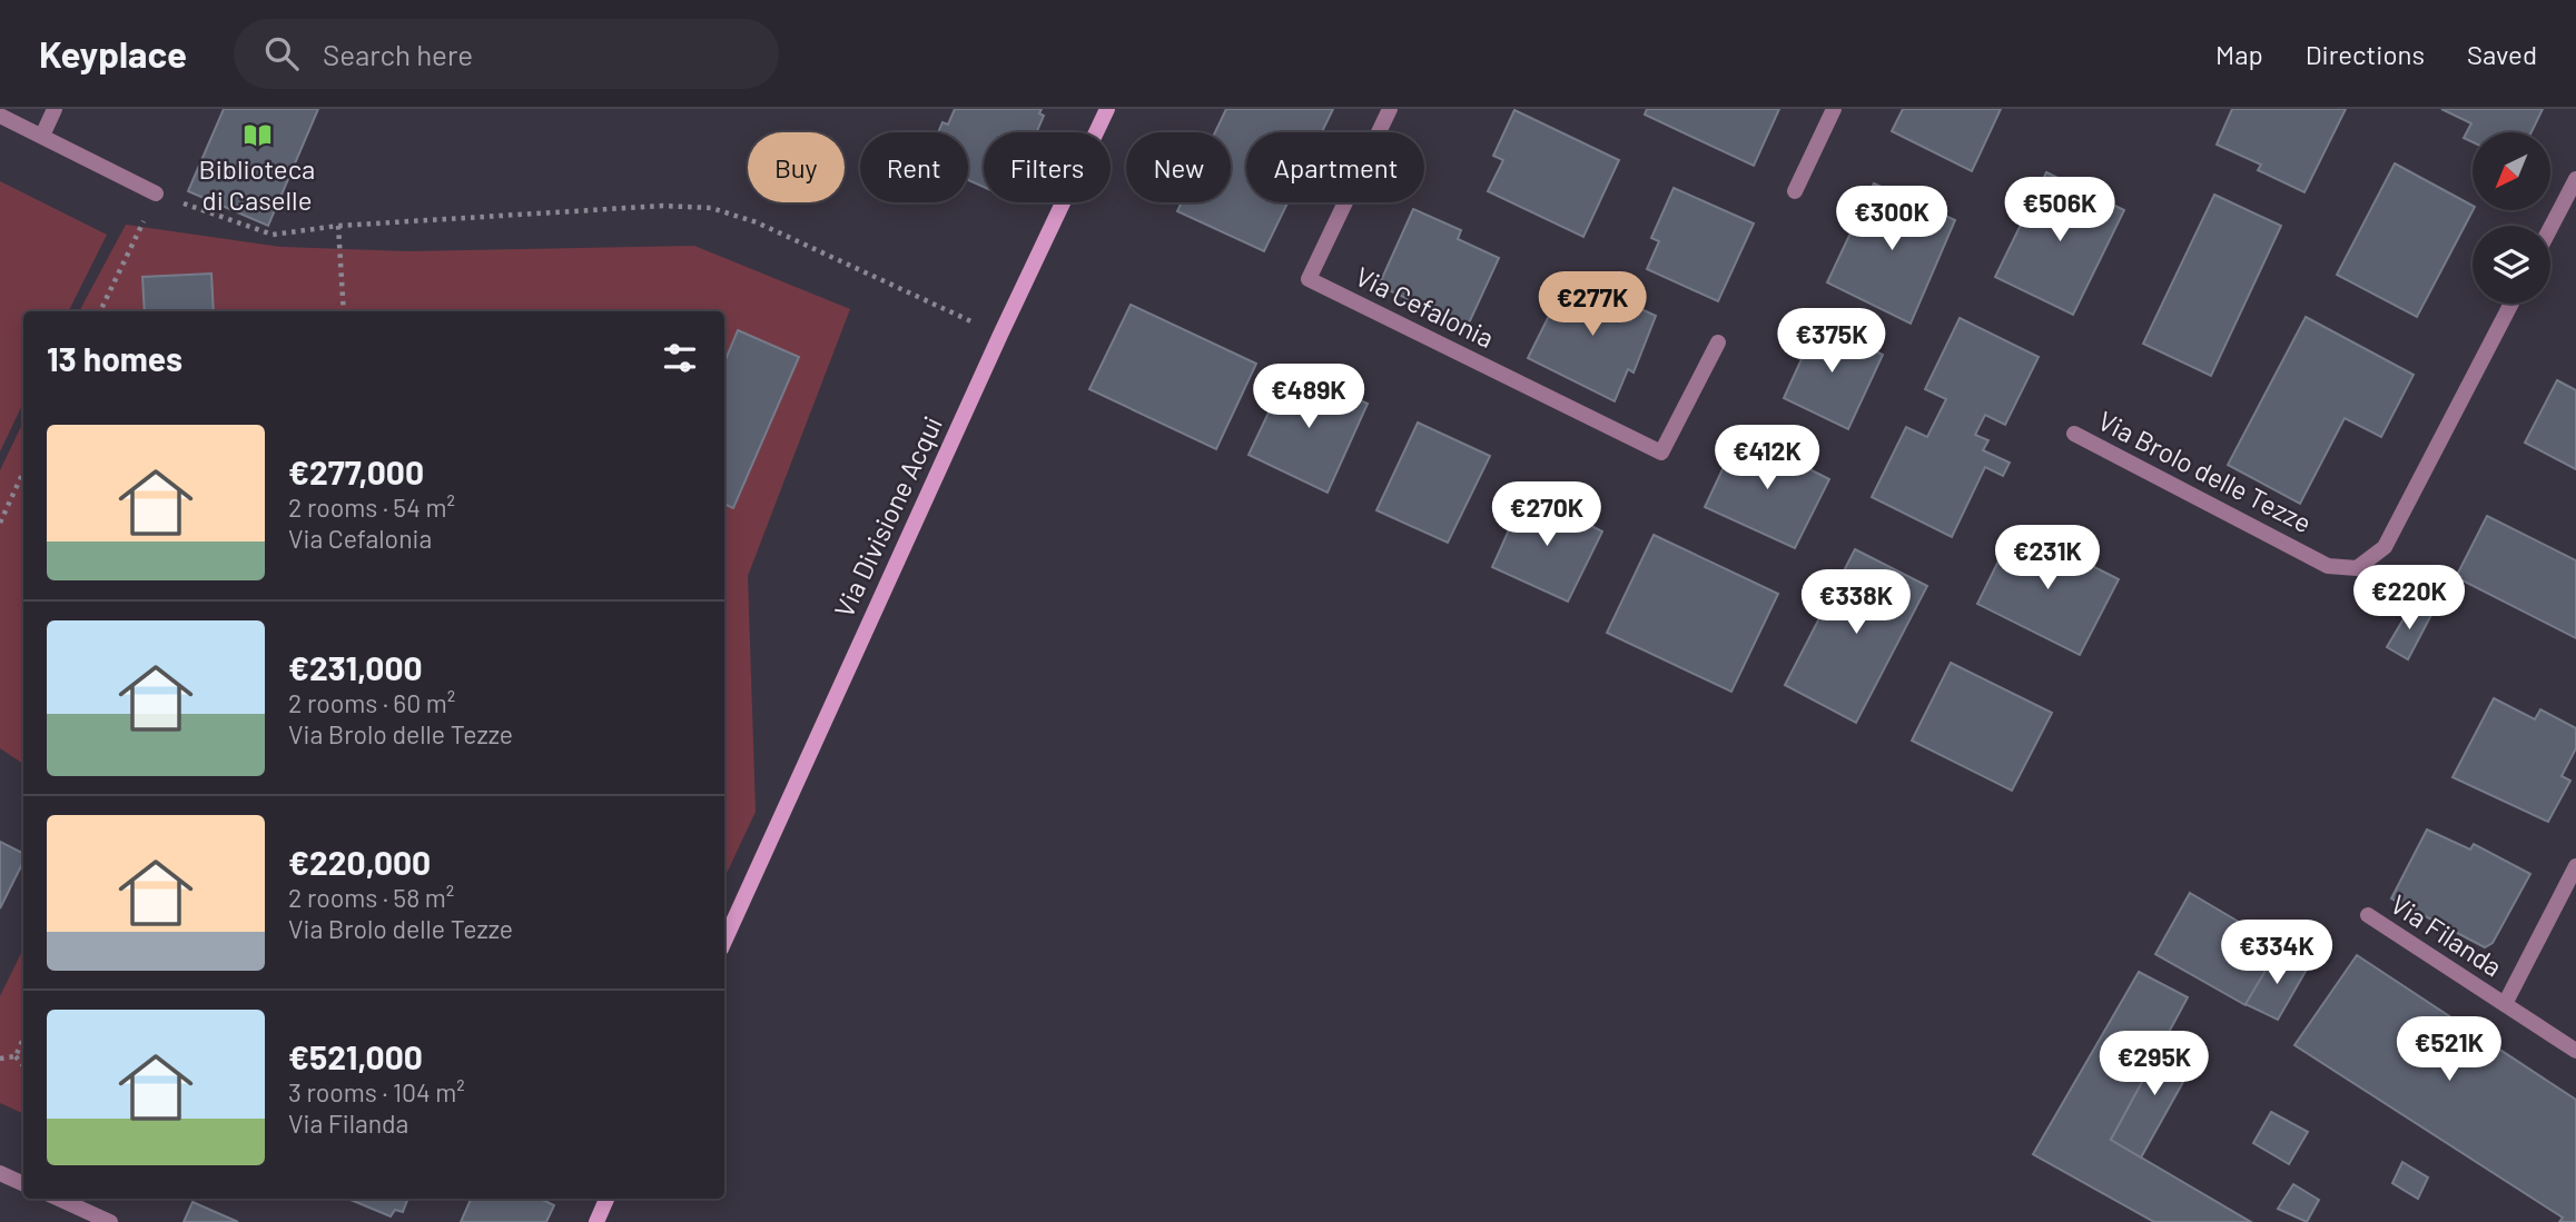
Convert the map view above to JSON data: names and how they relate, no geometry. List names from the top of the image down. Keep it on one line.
{"streets":{"street":["Via Cefalonia","Via Brolo delle Tezze","Via Divisione Acqui","Via Filanda"]},"places":{"library":["Biblioteca di Caselle"]},"north":"bottom left","page":{"header":"Keyplace","search":"Search here","nav":["Map","Directions","Saved"],"chip":["Buy","Rent","Filters","New","Apartment"],"price":["€506K","€300K","€277K","€375K","€489K","€412K","€270K","€231K","€220K","€338K","€334K","€521K","€295K"],"heading":"13 homes","list":[{"name":"€277,000","note":"2 rooms · 54 m² · Via Cefalonia"},{"name":"€231,000","note":"2 rooms · 60 m² · Via Brolo delle Tezze"},{"name":"€220,000","note":"2 rooms · 58 m² · Via Brolo delle Tezze"},{"name":"€521,000","note":"3 rooms · 104 m² · Via Filanda"}]}}
